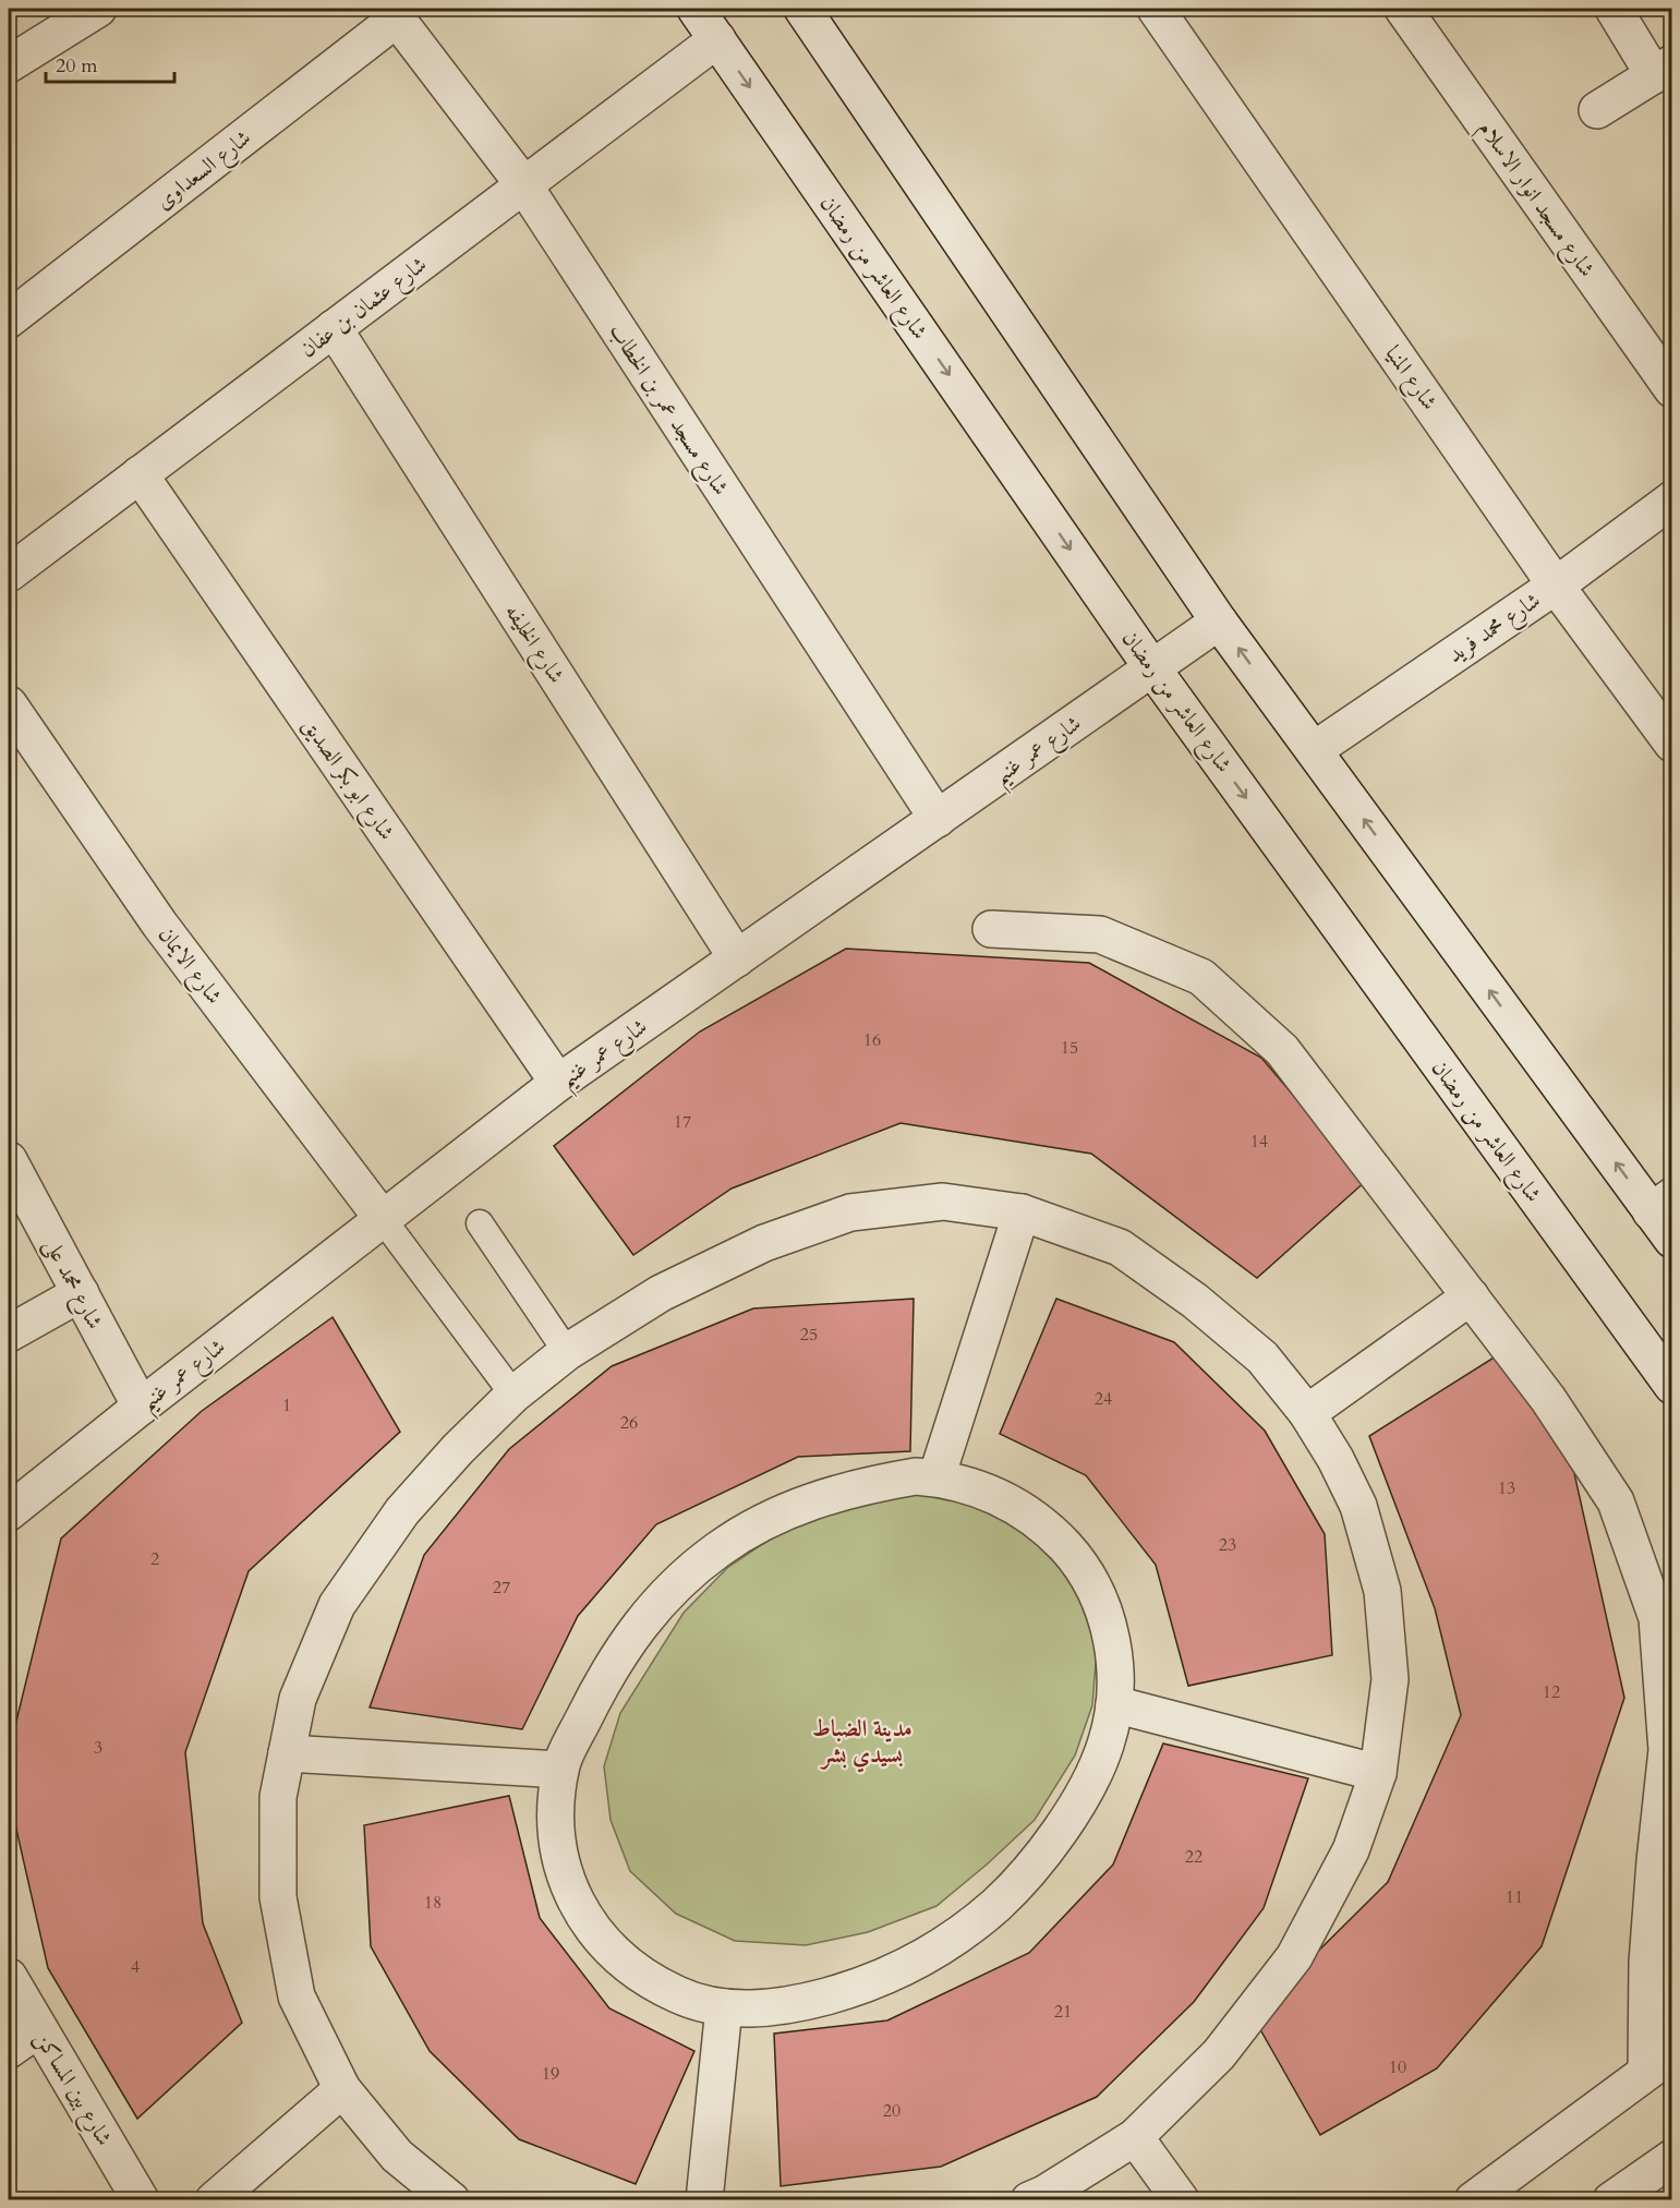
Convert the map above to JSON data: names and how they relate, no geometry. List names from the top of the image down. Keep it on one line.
{"streets":{"street":["شارع السعداوى","شارع مسجد انوار الاسلام","شارع العاشر من رمضان","شارع عثمان بن عفان","شارع المنيا","شارع مسجد عمر بن الخطاب","شارع محمد فريد","شارع الخليفه","شارع عمر غنيم","شارع ابو بكر الصديق","شارع الايمان","شارع محمد على","شارع بين المساكن"]},"crossings":[["شارع السعداوى","شارع مسجد عمر بن الخطاب"],["شارع العاشر من رمضان","شارع عثمان بن عفان"],["شارع العاشر من رمضان","شارع عمر غنيم"],["شارع عثمان بن عفان","شارع مسجد عمر بن الخطاب"],["شارع عثمان بن عفان","شارع الخليفه"],["شارع عثمان بن عفان","شارع ابو بكر الصديق"],["شارع المنيا","شارع محمد فريد"],["شارع مسجد عمر بن الخطاب","شارع عمر غنيم"],["شارع الخليفه","شارع عمر غنيم"],["شارع عمر غنيم","شارع ابو بكر الصديق"],["شارع عمر غنيم","شارع الايمان"],["شارع عمر غنيم","شارع محمد على"]],"districts":["مدينة الضباط بسيدي بشر"],"house_numbers":["16","15","17","14","25","24","1","26","13","23","2","27","12","3","22","11","18","4","21","10","19","20"],"scale_bar":"20 m"}
